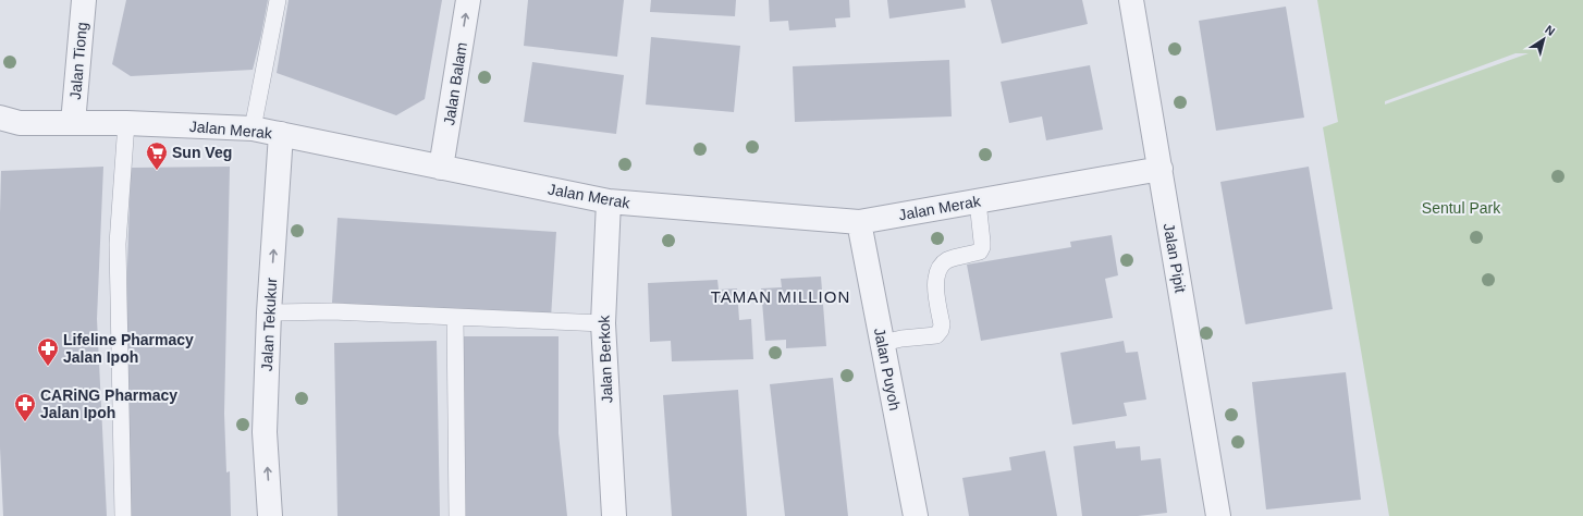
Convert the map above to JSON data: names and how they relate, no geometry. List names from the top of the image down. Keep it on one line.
{"streets":{"street":["Jalan Tiong","Jalan Balam","Jalan Merak","Jalan Pipit","Jalan Tekukur","Jalan Berkok","Jalan Puyoh"]},"crossings":[["Jalan Tiong","Jalan Merak"],["Jalan Balam","Jalan Merak"],["Jalan Merak","Jalan Pipit"],["Jalan Merak","Jalan Tekukur"],["Jalan Merak","Jalan Berkok"],["Jalan Merak","Jalan Puyoh"]],"one_way":["Jalan Balam","Jalan Tekukur"],"districts":["TAMAN MILLION"],"parks":["Sentul Park"],"places":{"supermarket":["Sun Veg"],"pharmacy":["Lifeline Pharmacy Jalan Ipoh","CARiNG Pharmacy Jalan Ipoh"]},"north":"top right"}
